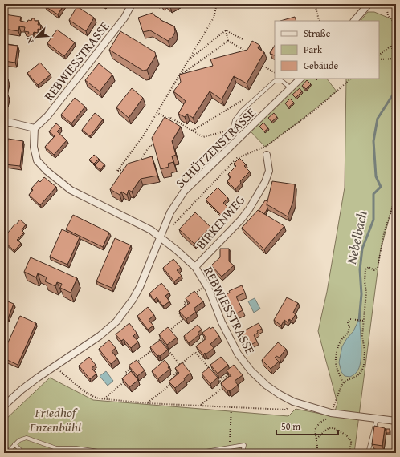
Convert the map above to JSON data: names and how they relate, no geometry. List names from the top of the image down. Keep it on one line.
{"streets":{"street":["REBWIESSTRASSE","SCHÜTZENSTRASSE","BIRKENWEG"]},"crossings":[["REBWIESSTRASSE","SCHÜTZENSTRASSE"],["REBWIESSTRASSE","BIRKENWEG"]],"water":["Nebelbach"],"parks":["Friedhof Enzenbühl"],"legend":["Straße","Park","Gebäude"],"scale_bar":"50 m","north":"bottom left"}
